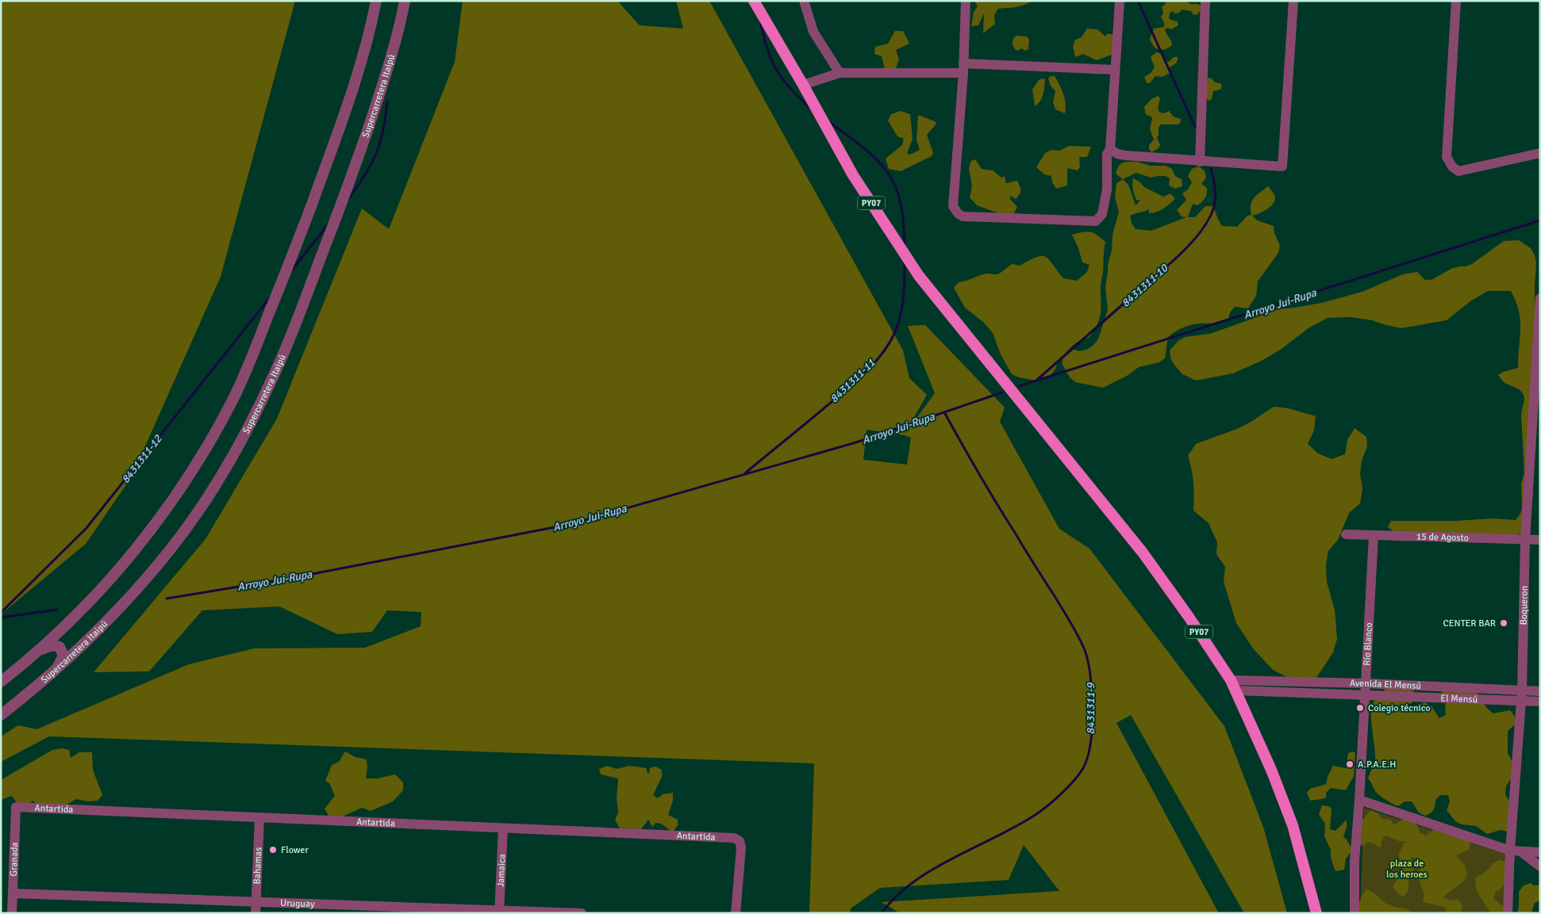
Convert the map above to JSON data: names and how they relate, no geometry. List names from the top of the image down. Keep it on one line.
{"streets":{"highway":["PY07"],"street":["Supercarretera Itaipú","15 de Agosto","Boqueron","Río Blanco","Avenida El Mensú","El Mensú","Antartida","Granada","Bahamas","Jamaica","Uruguay"]},"crossings":[["PY07","Avenida El Mensú"],["PY07","El Mensú"],["15 de Agosto","Boqueron"],["15 de Agosto","Río Blanco"],["Boqueron","Avenida El Mensú"],["Boqueron","El Mensú"],["Río Blanco","Avenida El Mensú"],["Río Blanco","El Mensú"],["Antartida","Granada"],["Antartida","Bahamas"],["Antartida","Jamaica"],["Granada","Uruguay"],["Bahamas","Uruguay"],["Jamaica","Uruguay"]],"water":["8431311-10","Arroyo Jui-Rupa","8431311-11","8431311-12","8431311-9"],"parks":["plaza de los heroes"],"places":["CENTER BAR","Colegio técnico","A.P.A.E.H","Flower"]}
